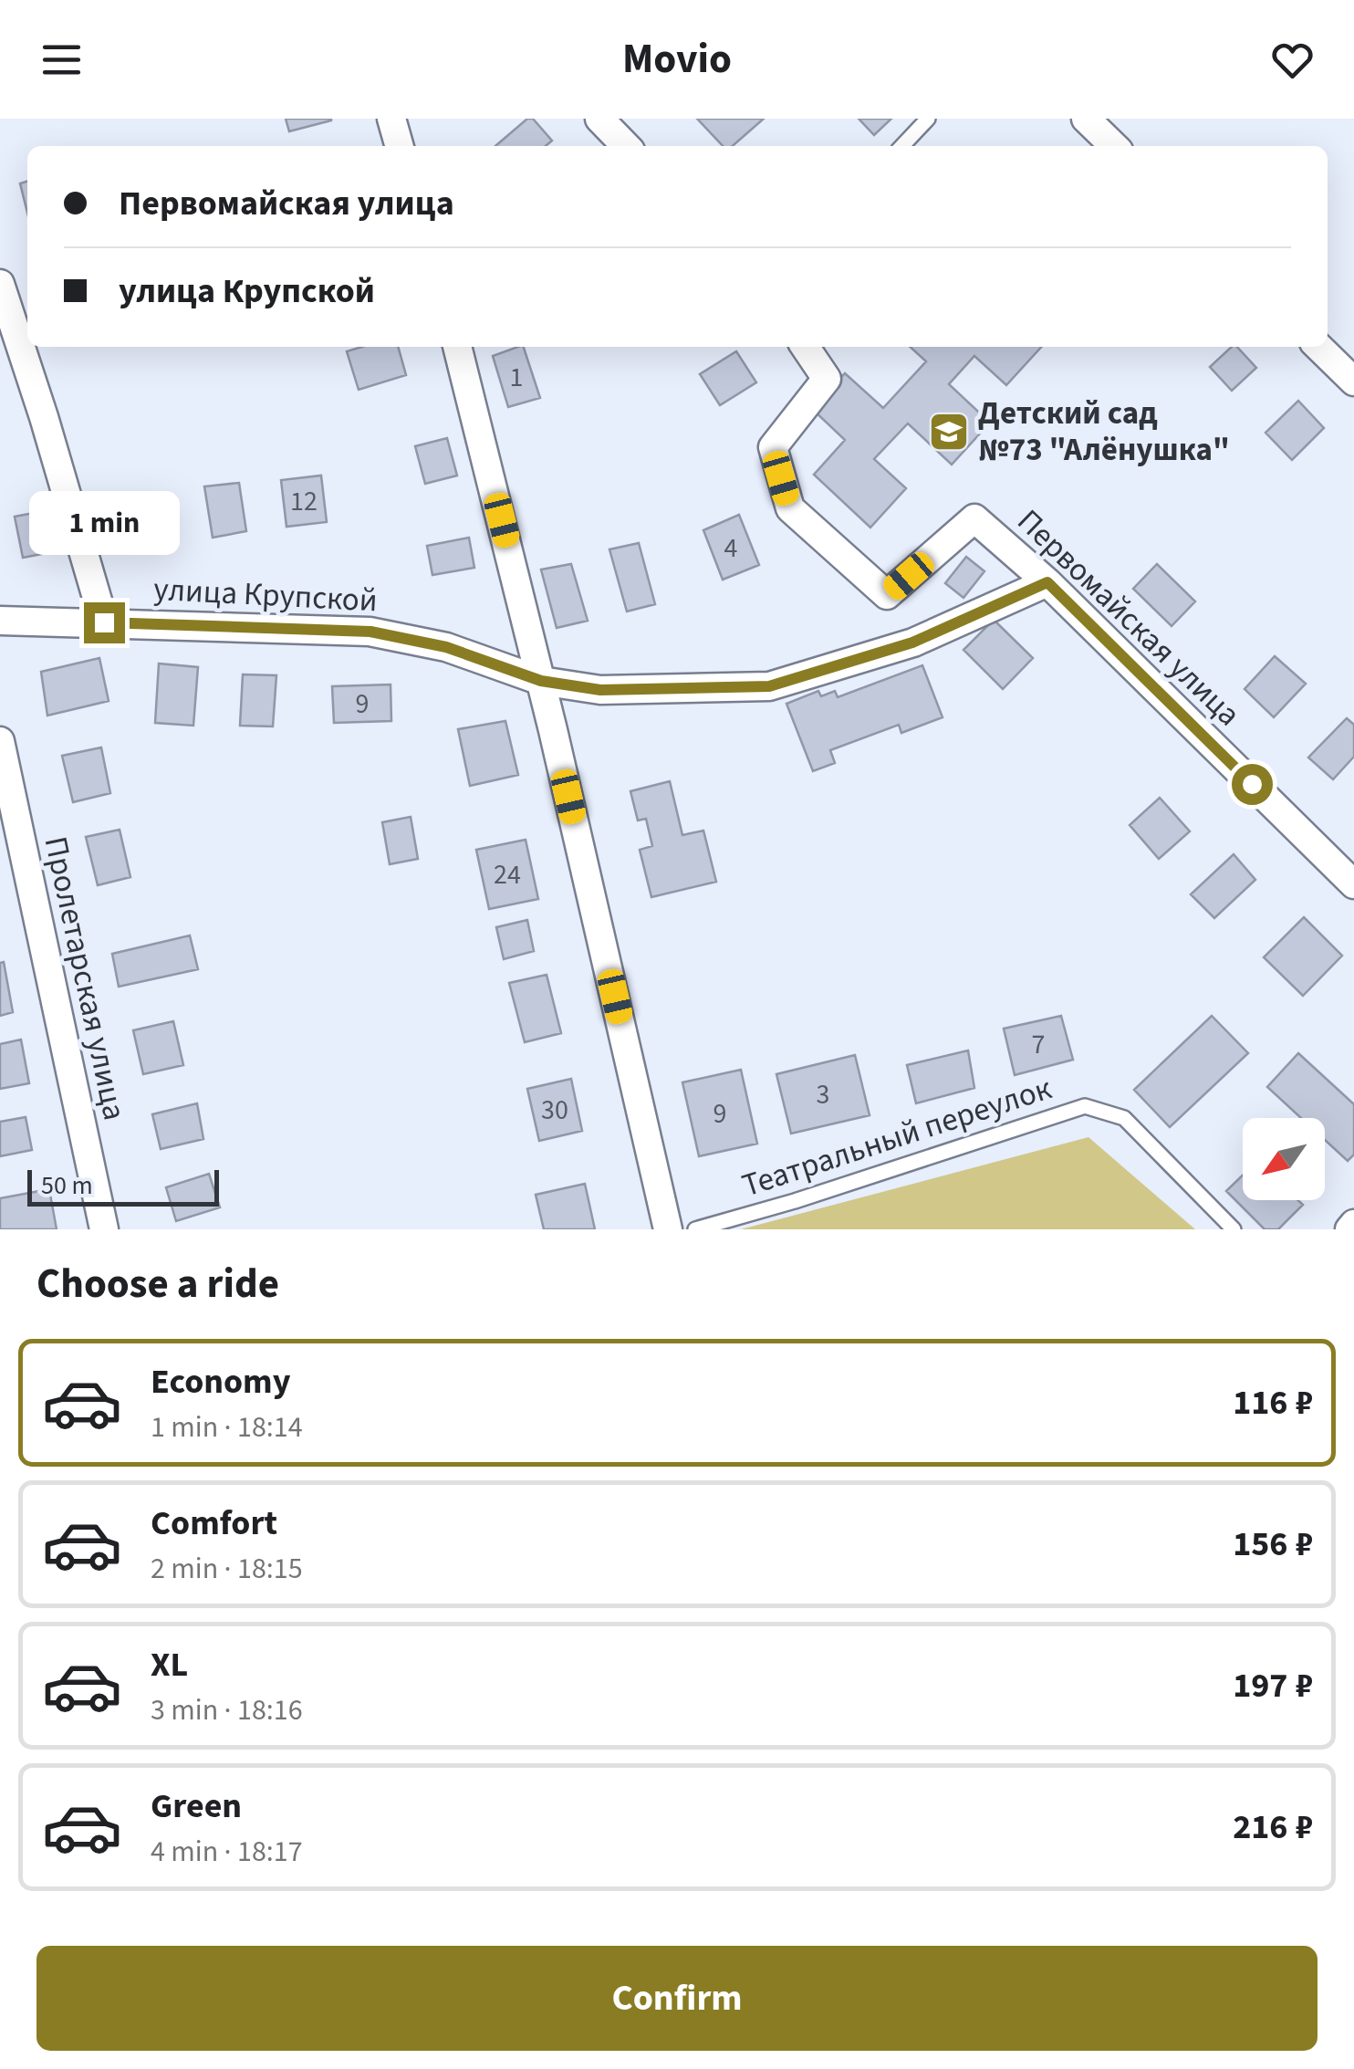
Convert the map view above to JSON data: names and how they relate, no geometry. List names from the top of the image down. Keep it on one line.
{"streets":{"street":["улица Крупской","Первомайская улица","Пролетарская улица"],"lane":["Театральный переулок"]},"crossings":[["улица Крупской","Первомайская улица"]],"places":{"school or university":["Детский сад №73 \"Алёнушка\""]},"house_numbers":["1","12","4","9","24","7","3","30","9"],"scale_bar":"50 m","north":"bottom left","page":{"header":"Movio","banner":["Первомайская улица","улица Крупской"],"bubble":"1 min","scale":"50 m","heading":"Choose a ride","list":[{"name":"Economy","note":"1 min · 18:14","value":"116 ₽"},{"name":"Comfort","note":"2 min · 18:15","value":"156 ₽"},{"name":"XL","note":"3 min · 18:16","value":"197 ₽"},{"name":"Green","note":"4 min · 18:17","value":"216 ₽"}],"buttons":"Confirm"}}
